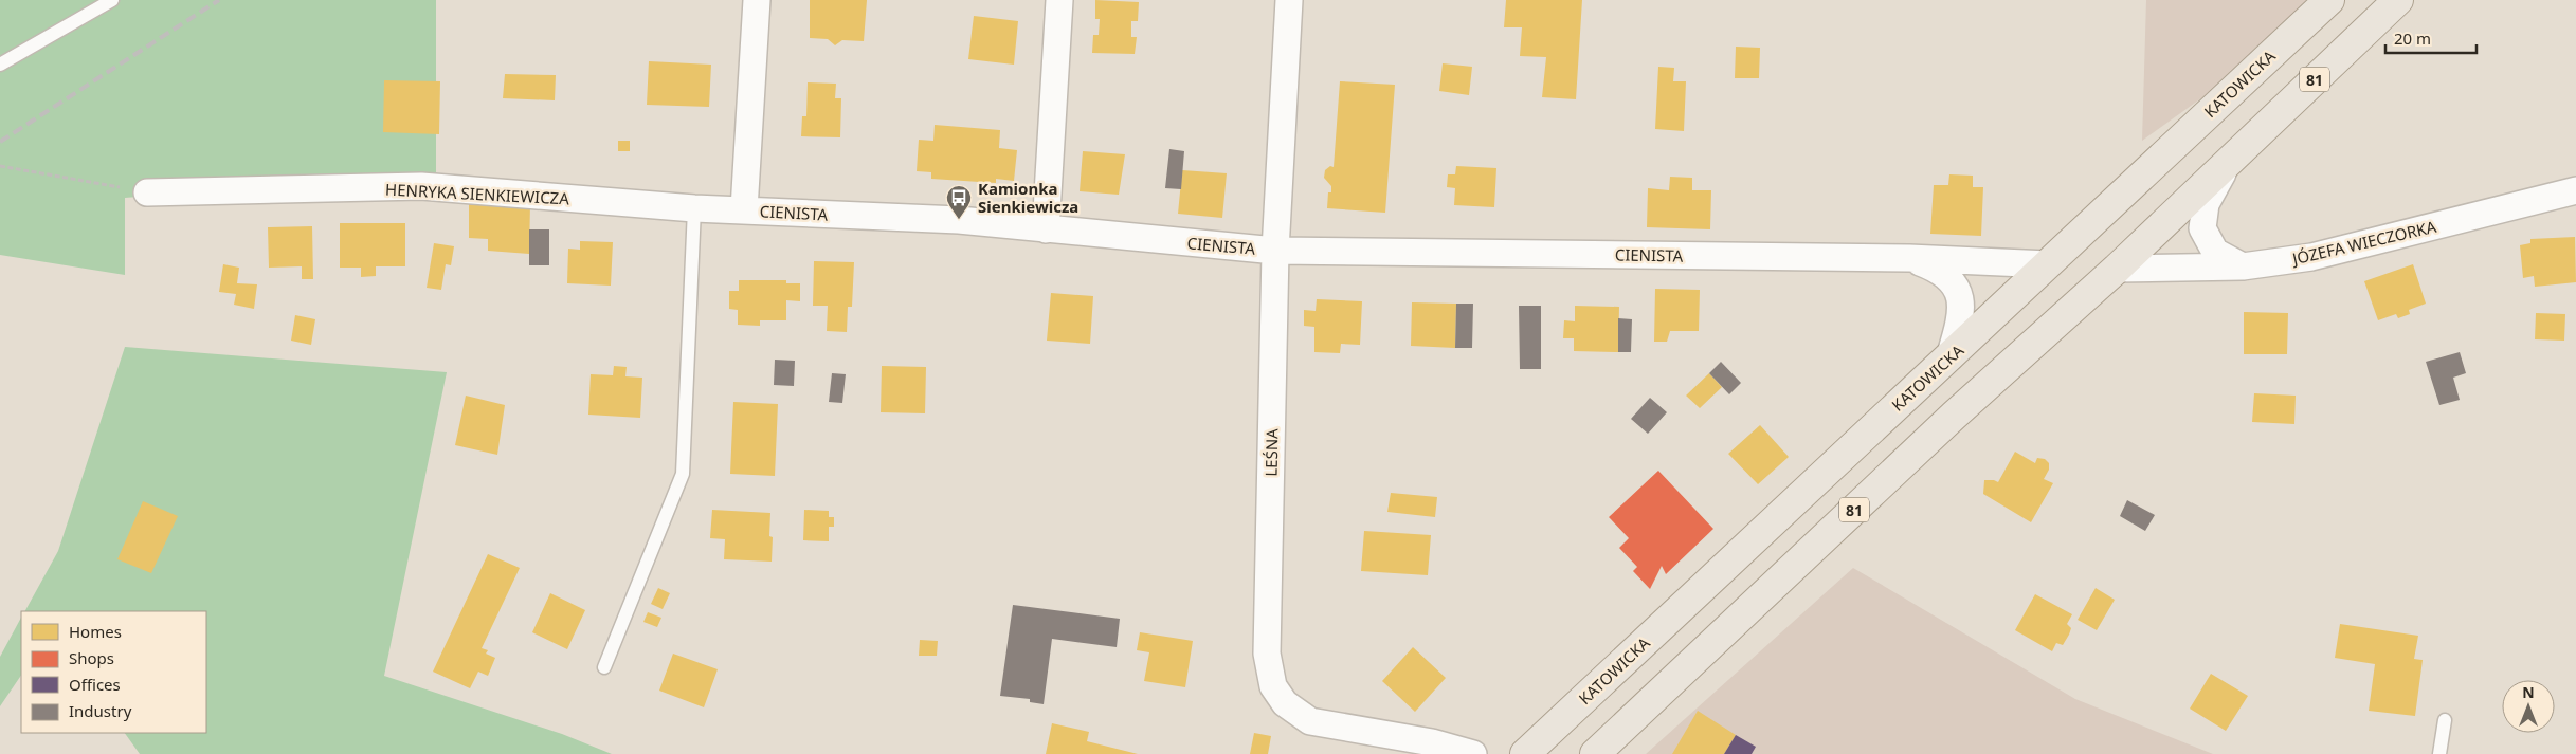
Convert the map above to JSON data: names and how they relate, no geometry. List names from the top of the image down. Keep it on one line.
{"streets":{"main road":["81","KATOWICKA"],"street":["HENRYKA SIENKIEWICZA","CIENISTA","JÓZEFA WIECZORKA","LEŚNA"]},"crossings":[["81","JÓZEFA WIECZORKA"],["HENRYKA SIENKIEWICZA","CIENISTA"],["CIENISTA","LEŚNA"]],"places":{"bus stop":["Kamionka Sienkiewicza"]},"legend":["Homes","Shops","Offices","Industry"],"scale_bar":"20 m","north":"top"}
